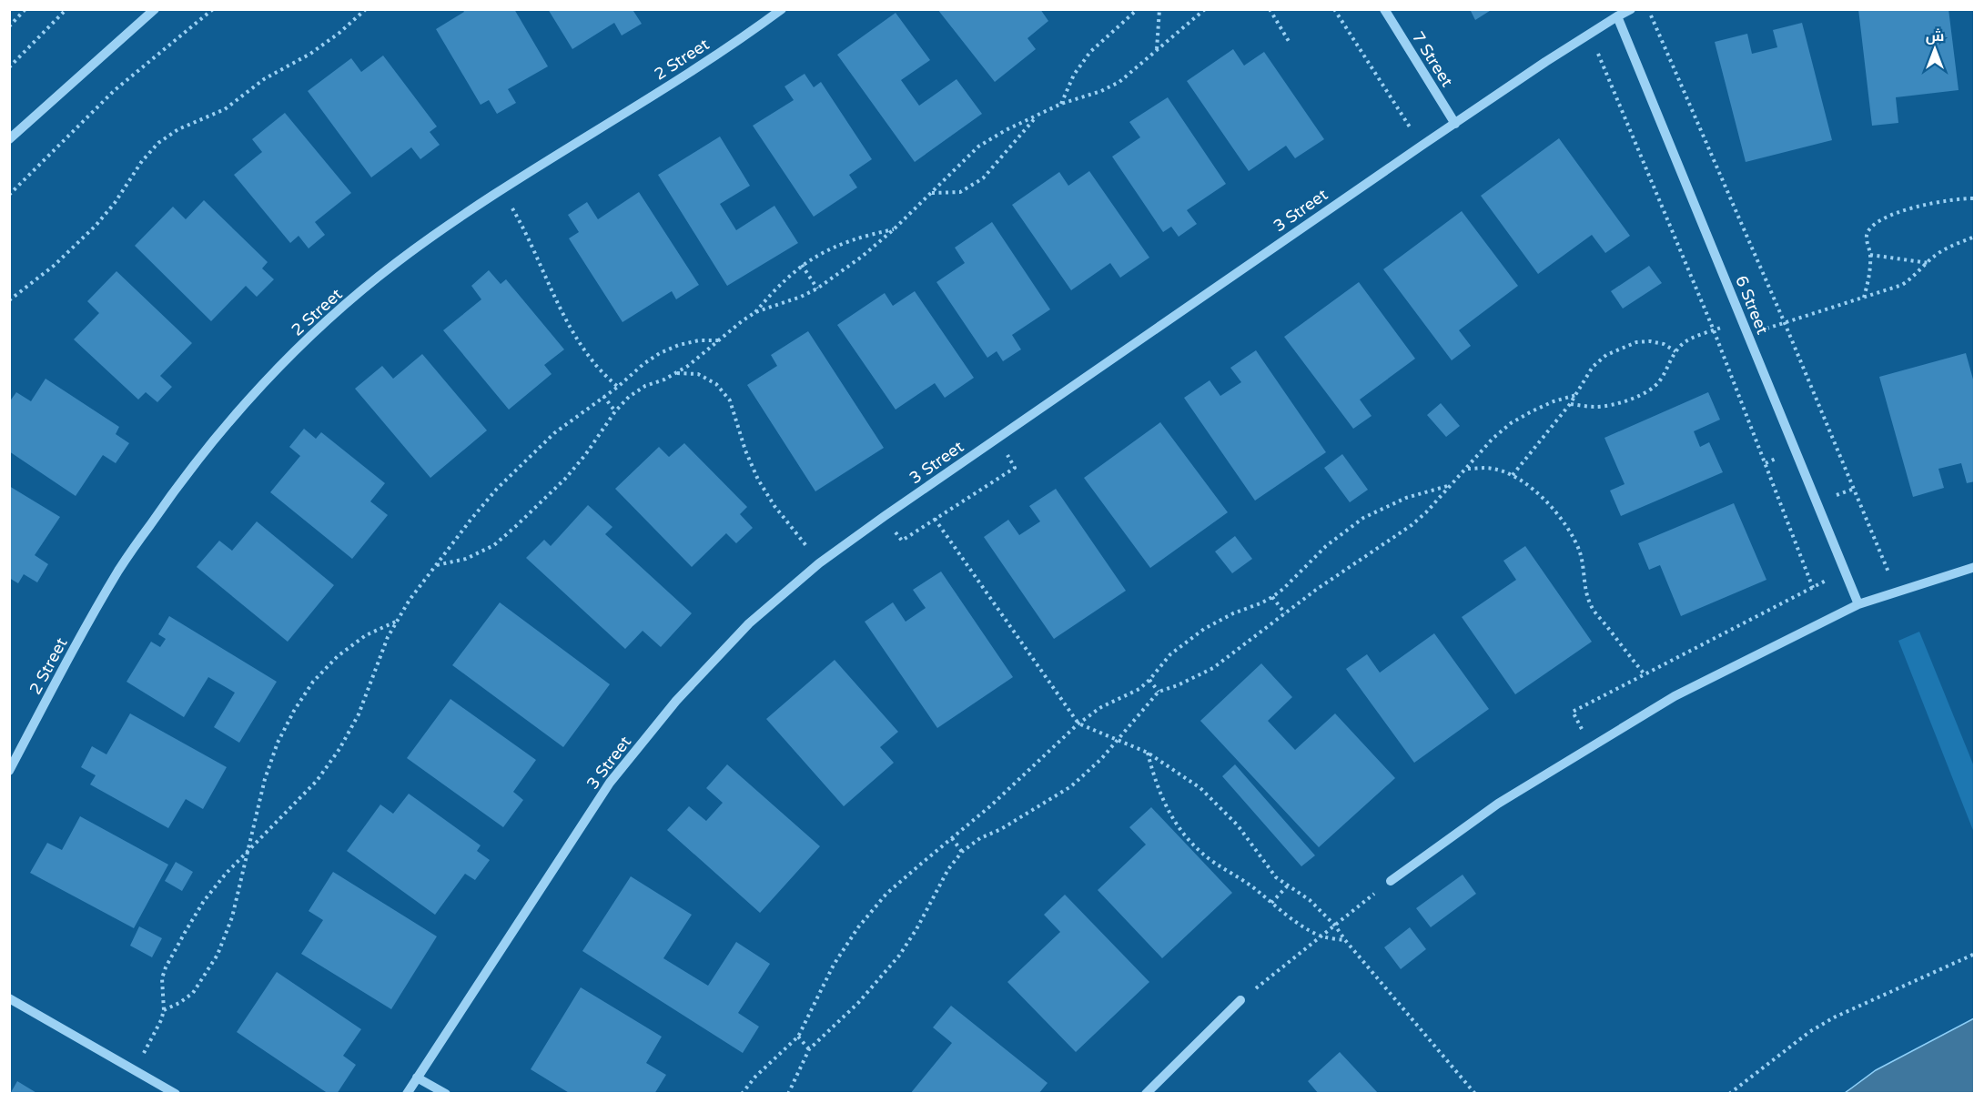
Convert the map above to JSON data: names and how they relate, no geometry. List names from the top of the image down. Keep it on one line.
{"streets":{"street":["2 Street","7 Street","3 Street","6 Street"]},"crossings":[["7 Street","3 Street"],["3 Street","6 Street"]],"north":"top"}
